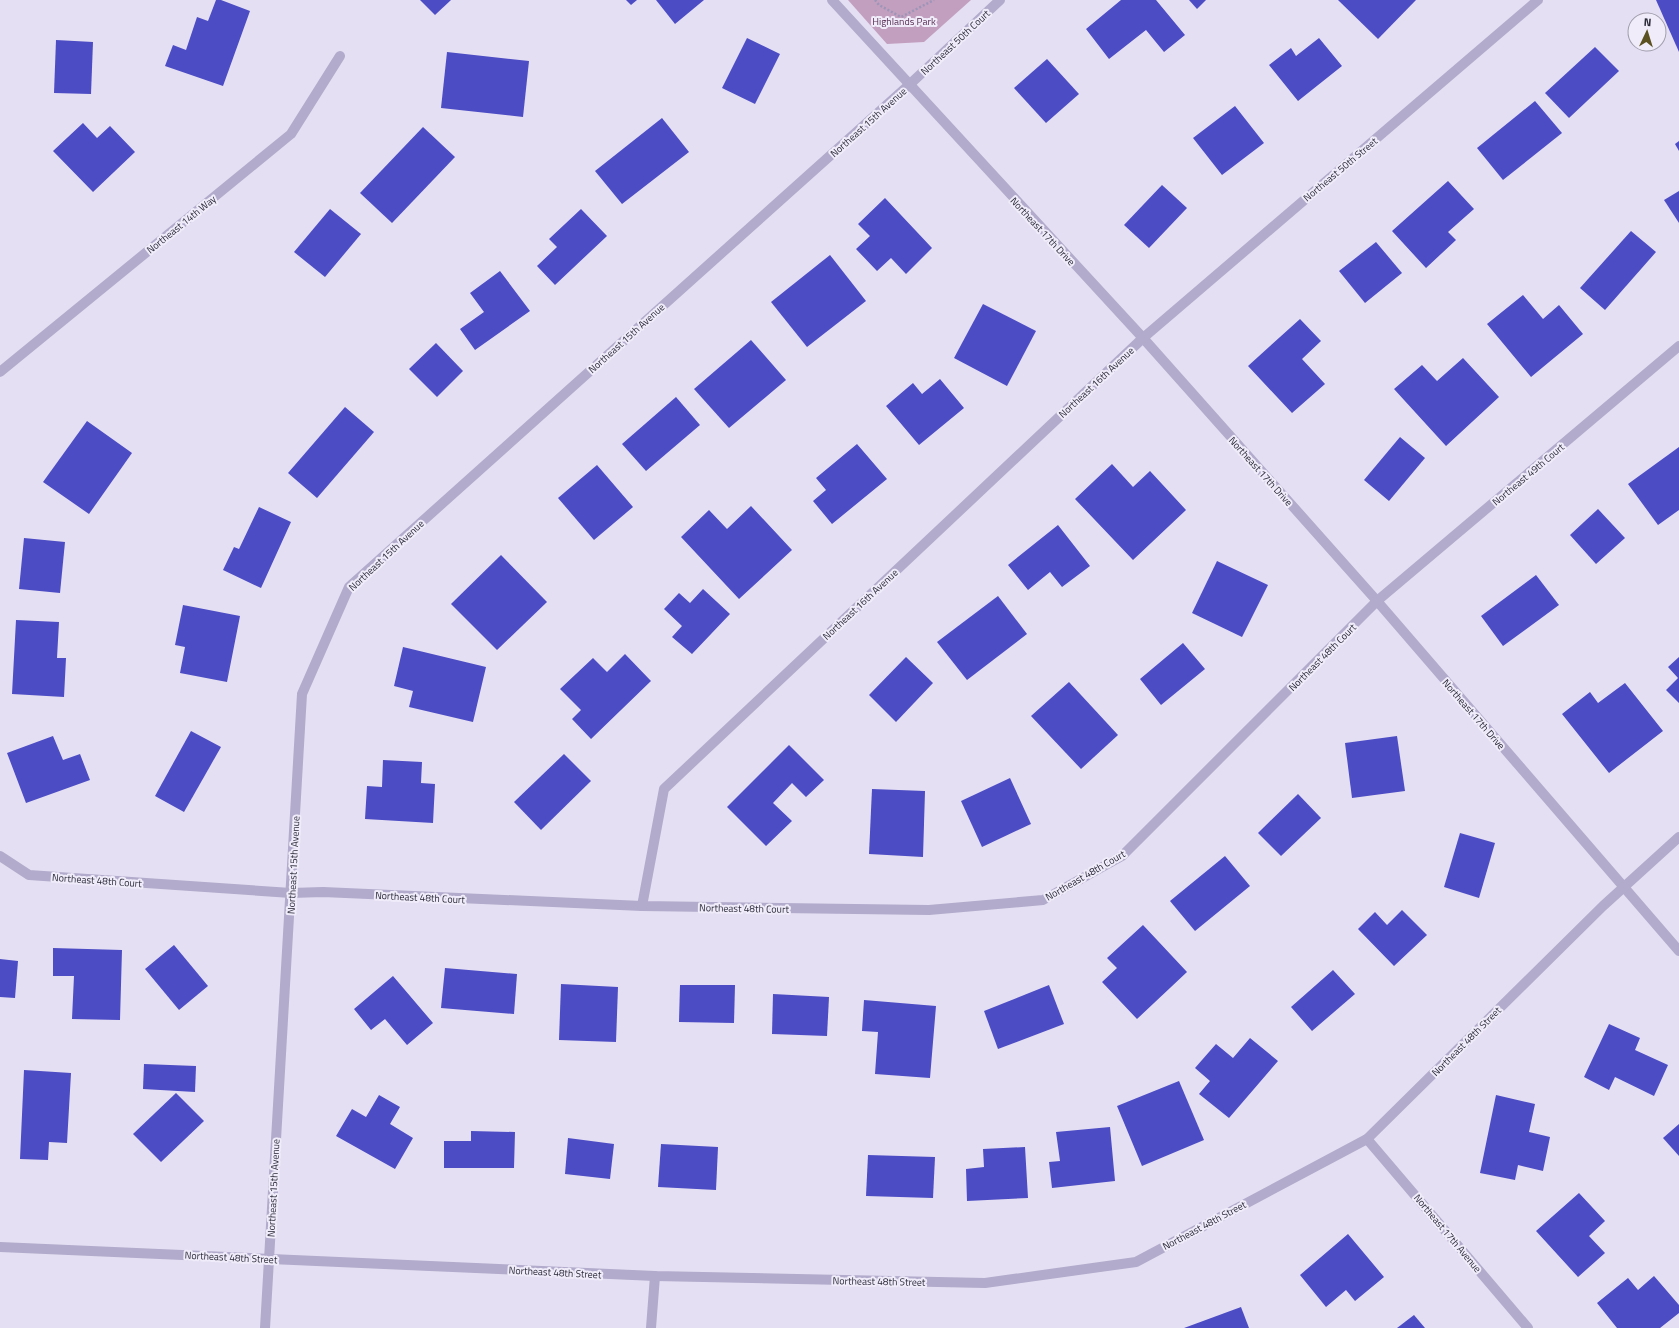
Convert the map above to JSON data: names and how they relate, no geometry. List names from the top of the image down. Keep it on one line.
{"streets":{"street":["Northeast 50th Court","Northeast 15th Avenue","Northeast 50th Street","Northeast 14th Way","Northeast 17th Drive","Northeast 16th Avenue","Northeast 49th Court","Northeast 48th Court","Northeast 48th Street","Northeast 17th Avenue"]},"crossings":[["Northeast 50th Court","Northeast 15th Avenue"],["Northeast 50th Court","Northeast 17th Drive"],["Northeast 15th Avenue","Northeast 17th Drive"],["Northeast 15th Avenue","Northeast 48th Court"],["Northeast 15th Avenue","Northeast 48th Street"],["Northeast 50th Street","Northeast 17th Drive"],["Northeast 50th Street","Northeast 16th Avenue"],["Northeast 17th Drive","Northeast 16th Avenue"],["Northeast 17th Drive","Northeast 49th Court"],["Northeast 17th Drive","Northeast 48th Court"],["Northeast 17th Drive","Northeast 48th Street"],["Northeast 16th Avenue","Northeast 48th Court"],["Northeast 49th Court","Northeast 48th Court"],["Northeast 48th Street","Northeast 17th Avenue"]],"parks":["Highlands Park"],"north":"top"}
